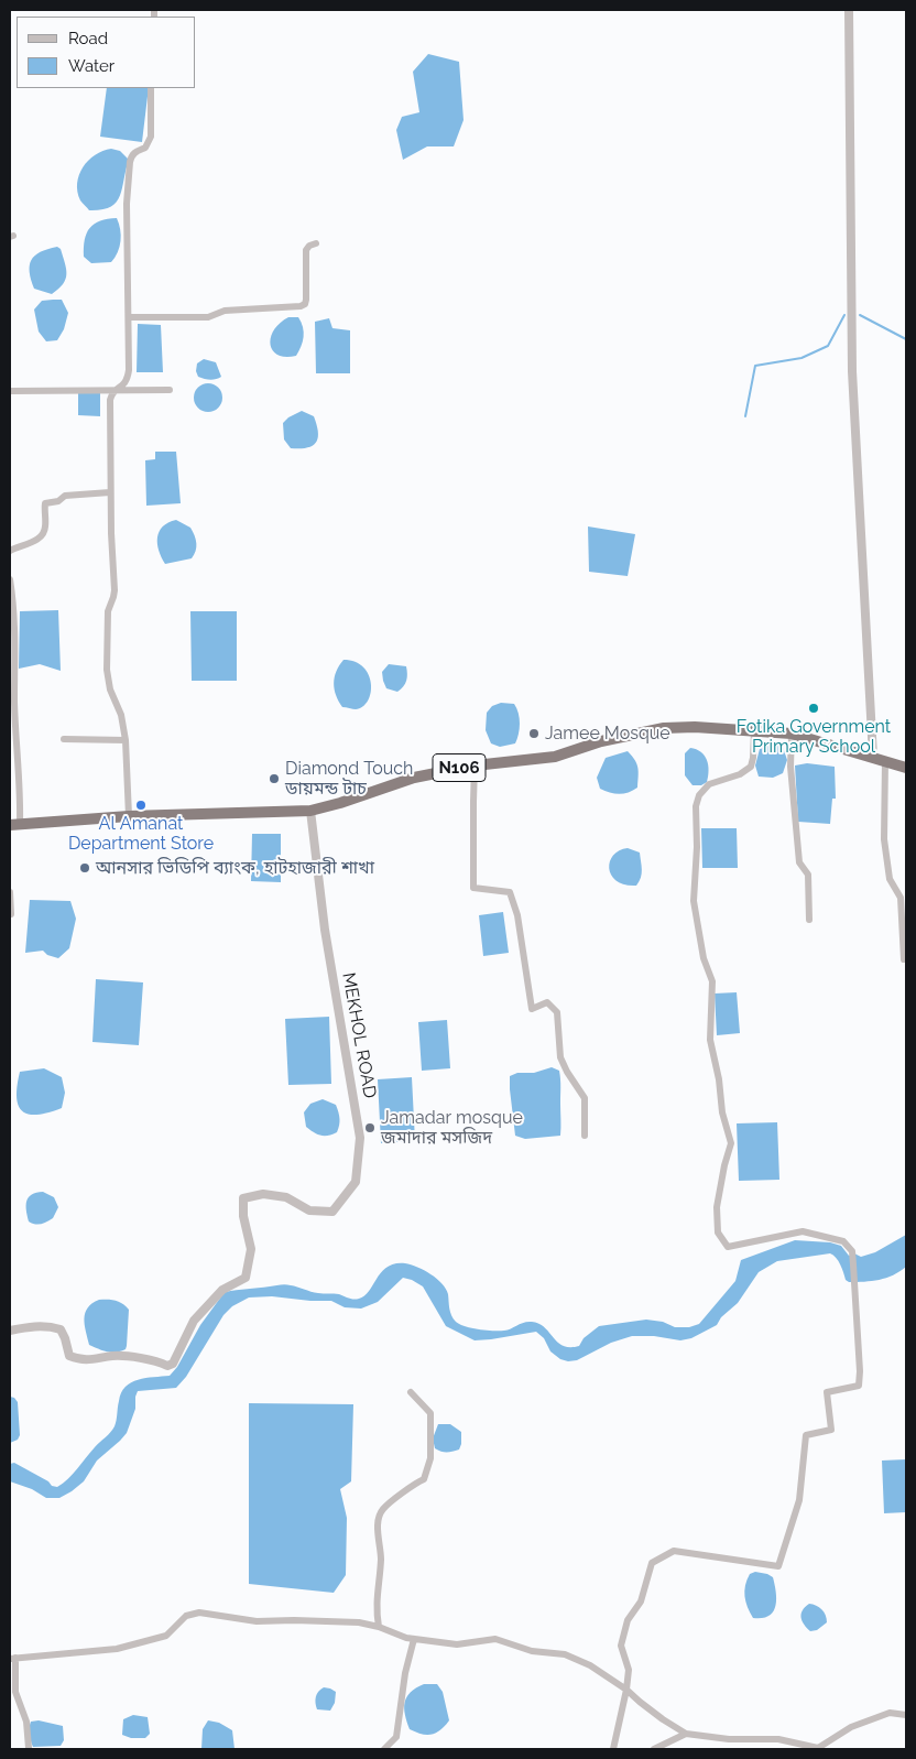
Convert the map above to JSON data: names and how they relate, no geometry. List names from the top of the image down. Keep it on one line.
{"streets":{"highway":["N106"],"street":["MEKHOL ROAD"]},"crossings":[["N106","MEKHOL ROAD"]],"places":["Fotika Government Primary School","Jamee Mosque","Diamond Touch ডায়মন্ড টাচ","Al Amanat Department Store","আনসার ভিডিপি ব্যাংক, হাটহাজারী শাখা","Jamadar mosque জমাদার মসজিদ"],"legend":["Road","Water"]}
